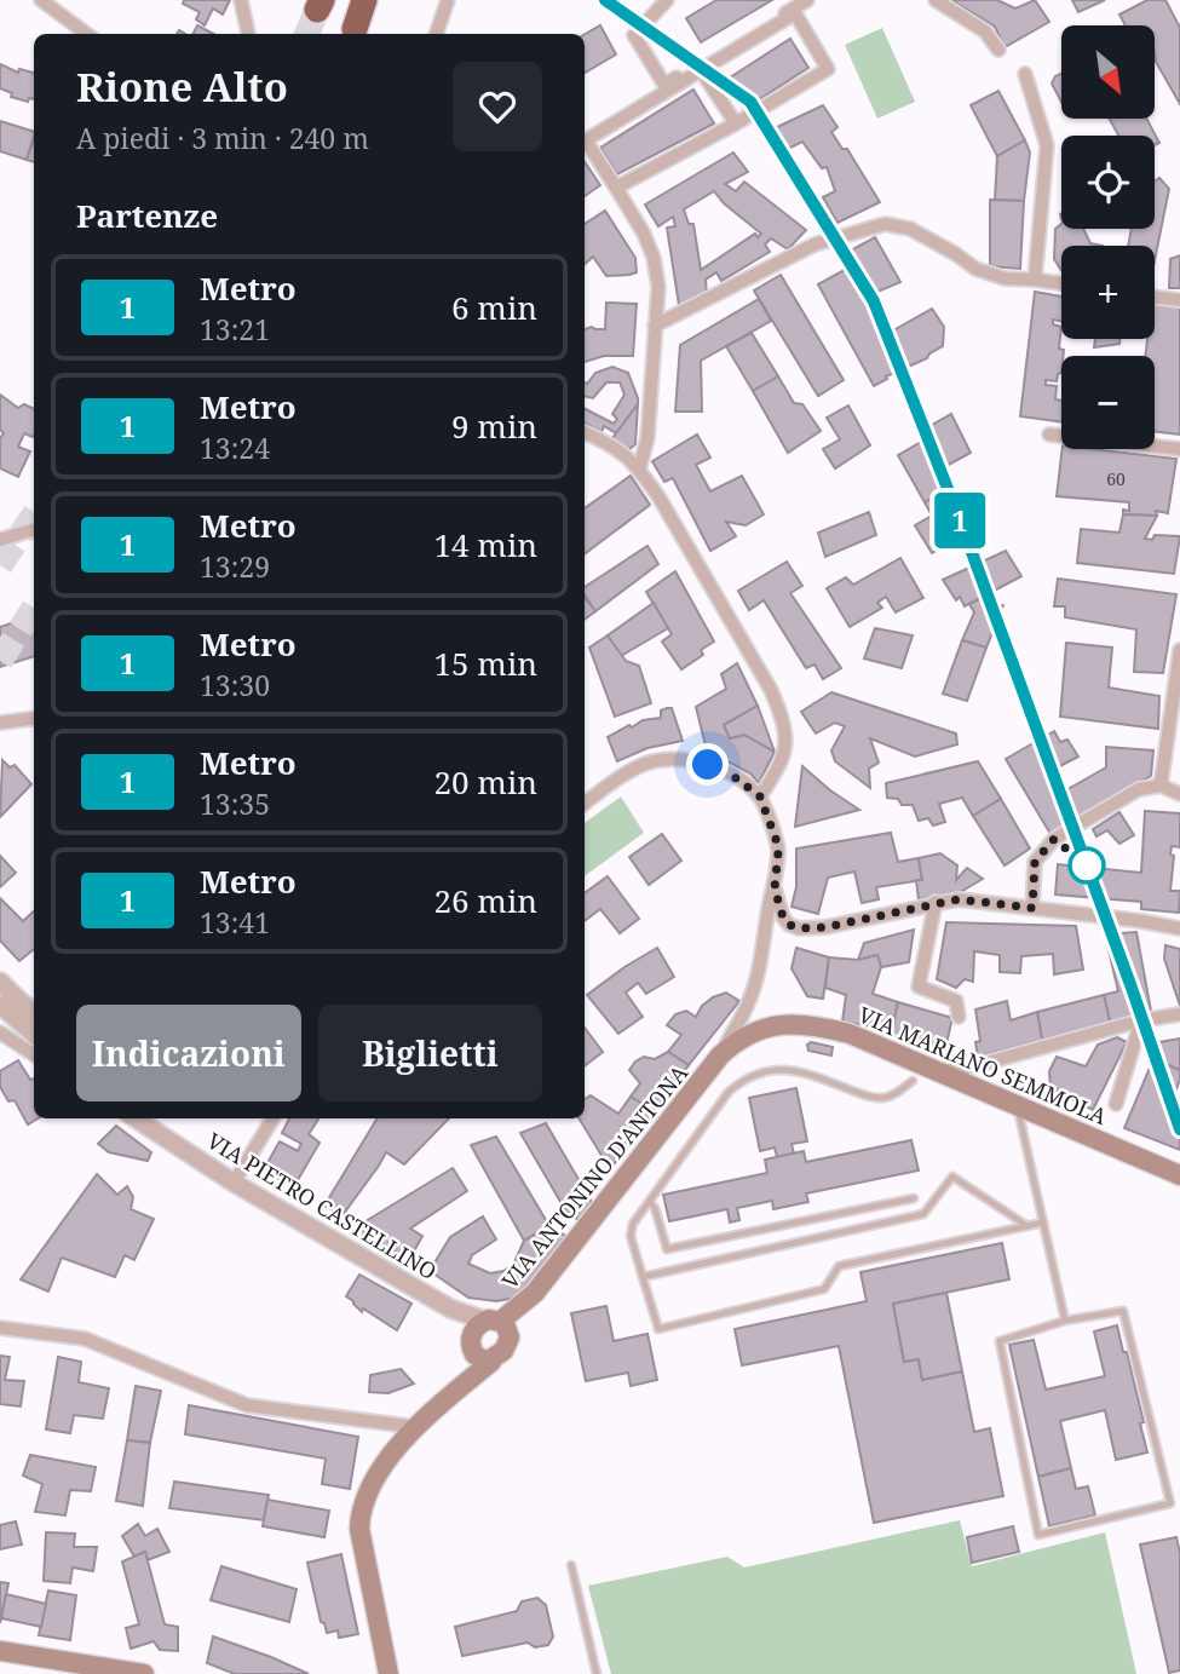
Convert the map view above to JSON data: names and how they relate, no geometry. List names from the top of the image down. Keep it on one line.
{"streets":{"main road":["VIA MARIANO SEMMOLA","VIA ANTONINO D'ANTONA"],"street":["VIA PIETRO CASTELLINO"]},"crossings":[["VIA MARIANO SEMMOLA","VIA ANTONINO D'ANTONA"],["VIA ANTONINO D'ANTONA","VIA PIETRO CASTELLINO"]],"lines":["metro line 1"],"house_numbers":["60"],"north":"bottom right","page":{"on_map":"1","map_buttons":["+","−"],"heading":[["Rione Alto","A piedi · 3 min · 240 m"],"Partenze"],"list":[{"mark":"1","name":"Metro","note":"13:21","value":"6 min"},{"mark":"1","name":"Metro","note":"13:24","value":"9 min"},{"mark":"1","name":"Metro","note":"13:29","value":"14 min"},{"mark":"1","name":"Metro","note":"13:30","value":"15 min"},{"mark":"1","name":"Metro","note":"13:35","value":"20 min"},{"mark":"1","name":"Metro","note":"13:41","value":"26 min"}],"buttons":["Indicazioni","Biglietti"]}}
